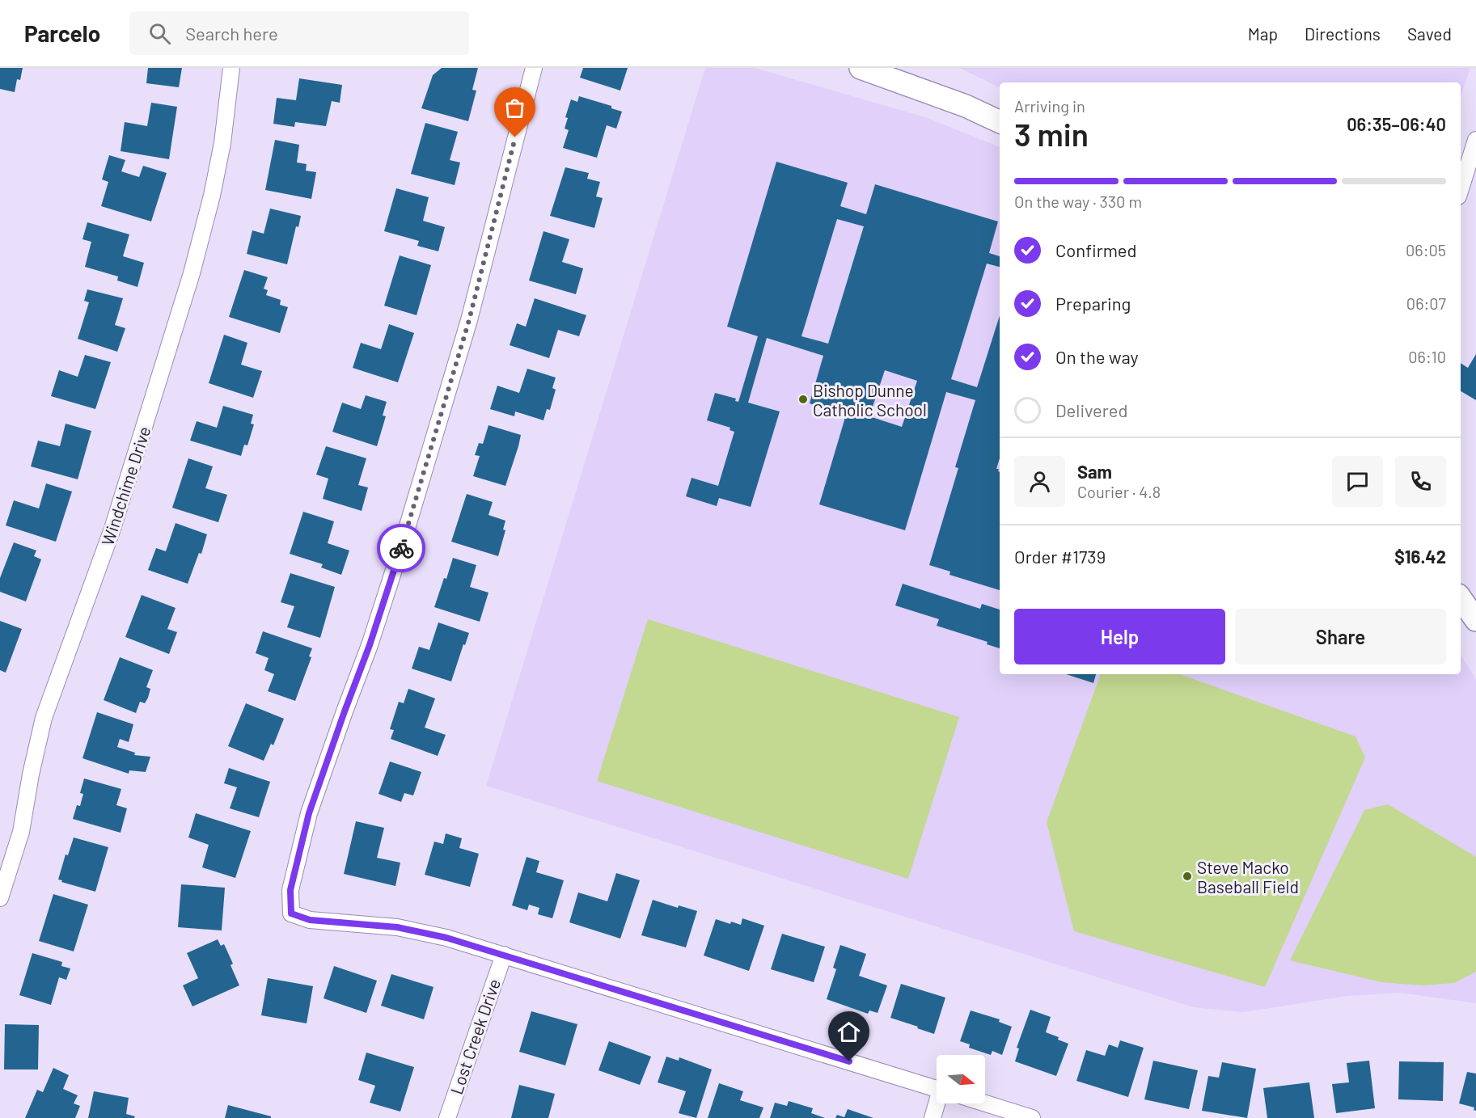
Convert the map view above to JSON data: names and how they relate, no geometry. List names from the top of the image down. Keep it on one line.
{"streets":{"street":["Windchime Drive","Lost Creek Drive"]},"places":["Bishop Dunne Catholic School","Steve Macko Baseball Field"],"north":"right","page":{"header":"Parcelo","search":"Search here","nav":["Map","Directions","Saved"],"heading":["3 min","Arriving in","06:35–06:40"],"panel":["Sam","Courier · 4.8","Order #1739","$16.42"],"bar":"On the way · 330 m","list":[["Confirmed","06:05"],["Preparing","06:07"],["On the way","06:10"],"Delivered"],"buttons":["Help","Share"]}}
